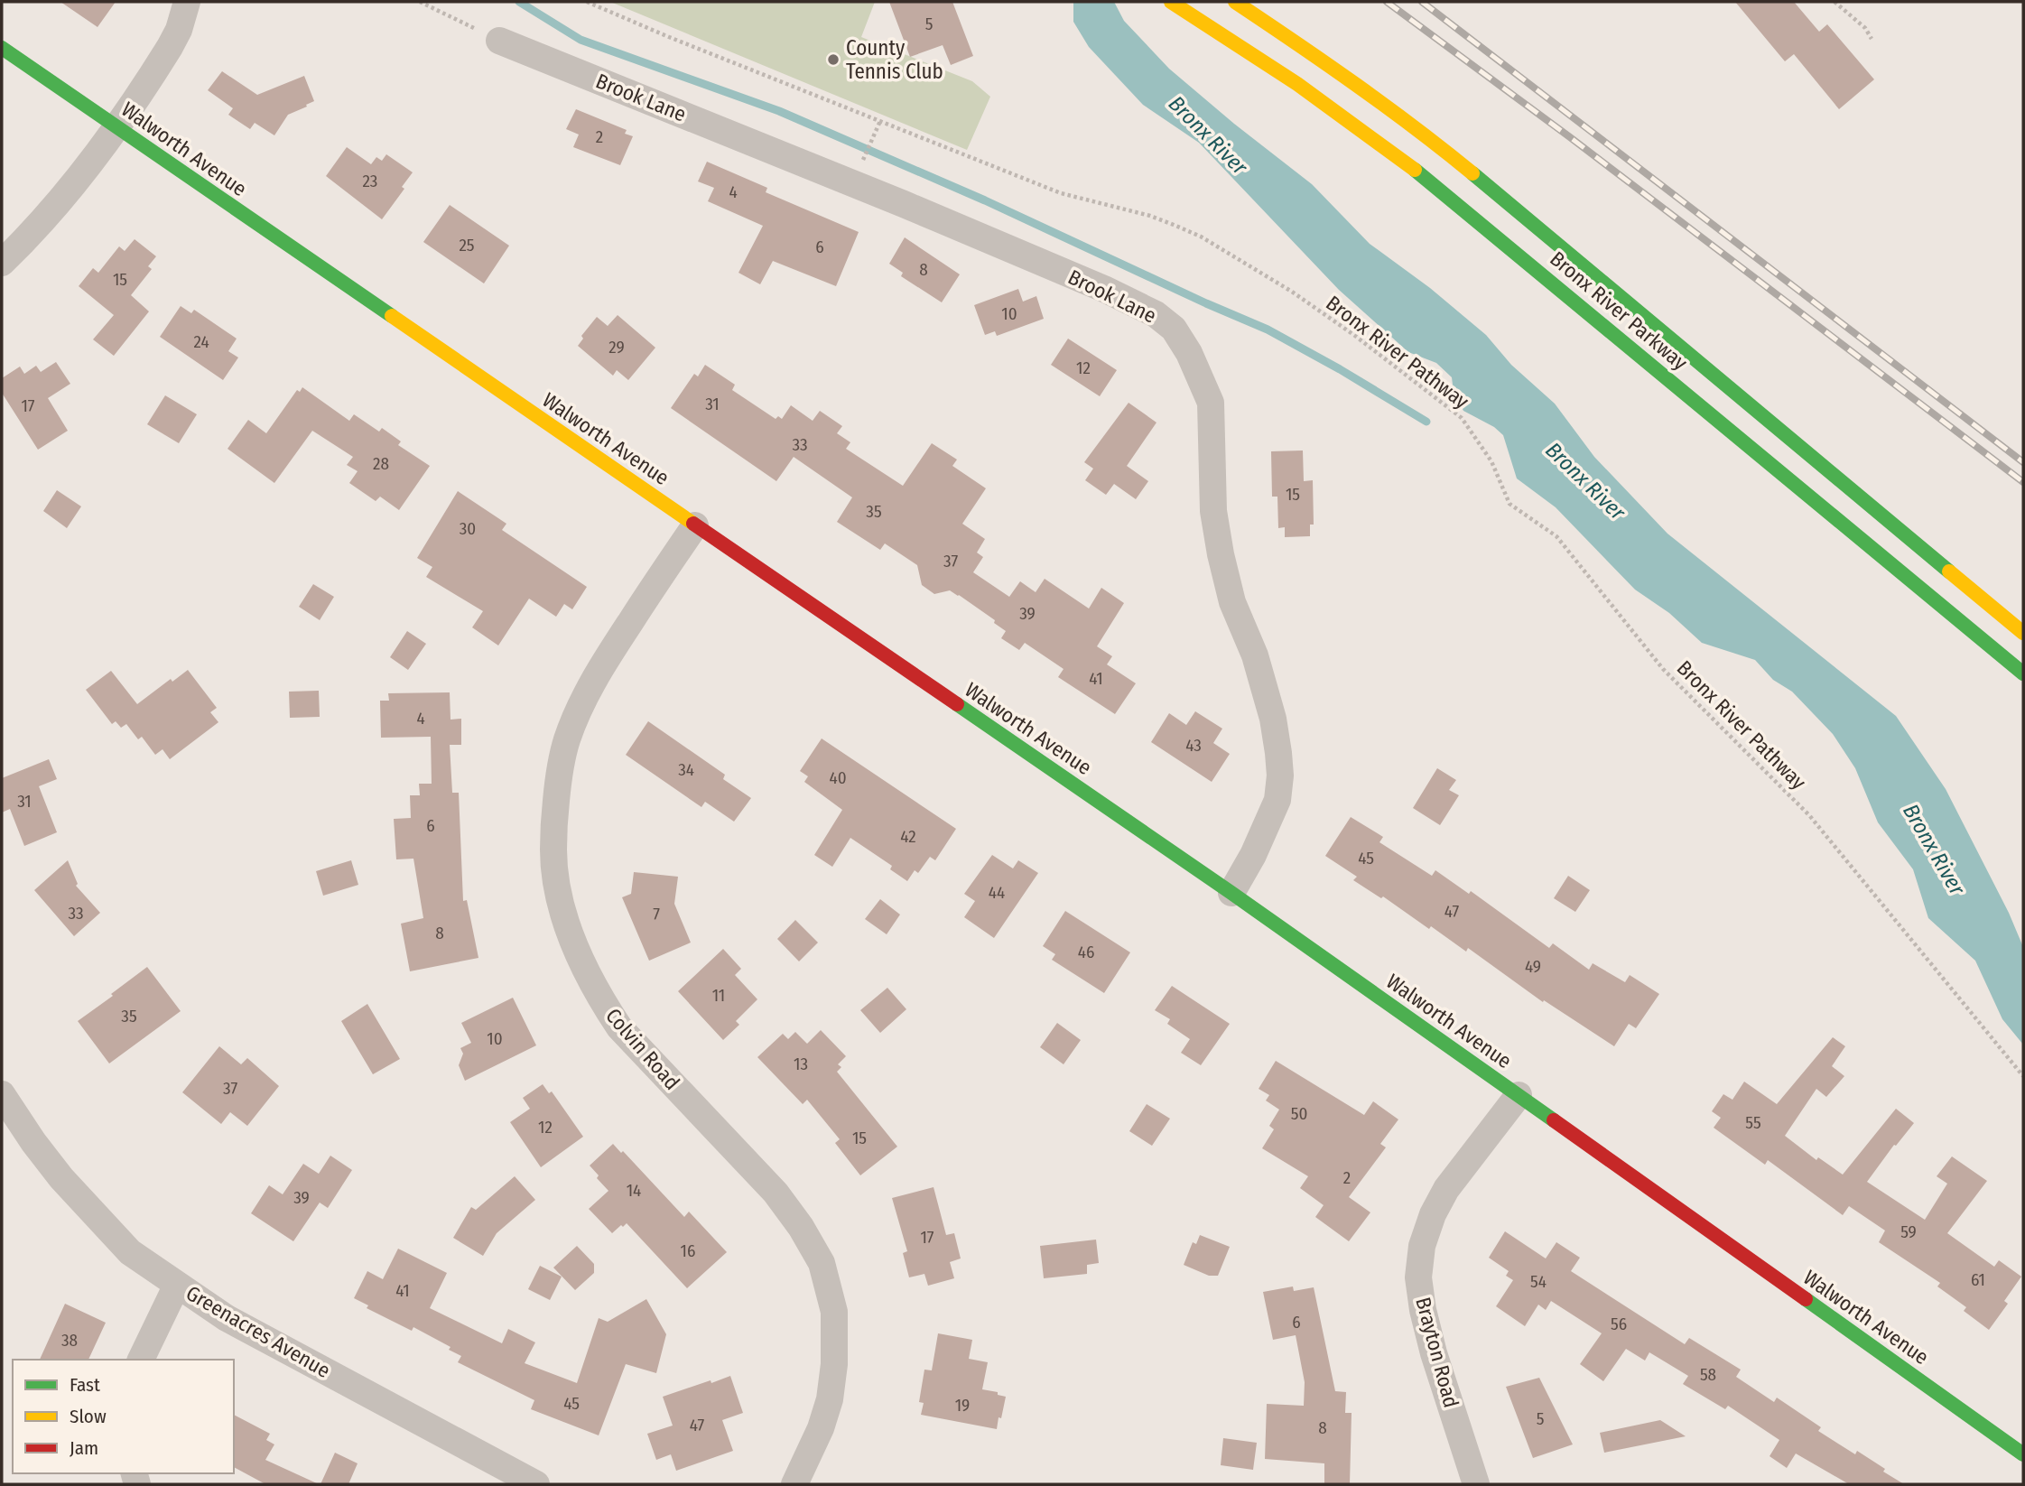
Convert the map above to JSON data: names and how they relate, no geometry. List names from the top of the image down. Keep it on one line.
{"streets":{"main road":["Walworth Avenue","Bronx River Parkway"],"street":["Brook Lane","Colvin Road","Greenacres Avenue","Brayton Road"],"path":["Bronx River Pathway"]},"crossings":[["Brook Lane","Walworth Avenue"],["Walworth Avenue","Colvin Road"],["Walworth Avenue","Brayton Road"]],"water":["Bronx River"],"places":["County Tennis Club"],"house_numbers":["5","2","23","4","25","6","8","15","10","24","29","12","31","17","33","28","15","35","30","37","39","41","4","43","34","40","31","6","42","45","44","47","33","7","8","46","49","11","35","10","13","37","50","55","12","15","2","14","39","59","17","16","61","54","41","6","56","38","58","45","19","5","47","8"],"legend":["Fast","Slow","Jam"]}
